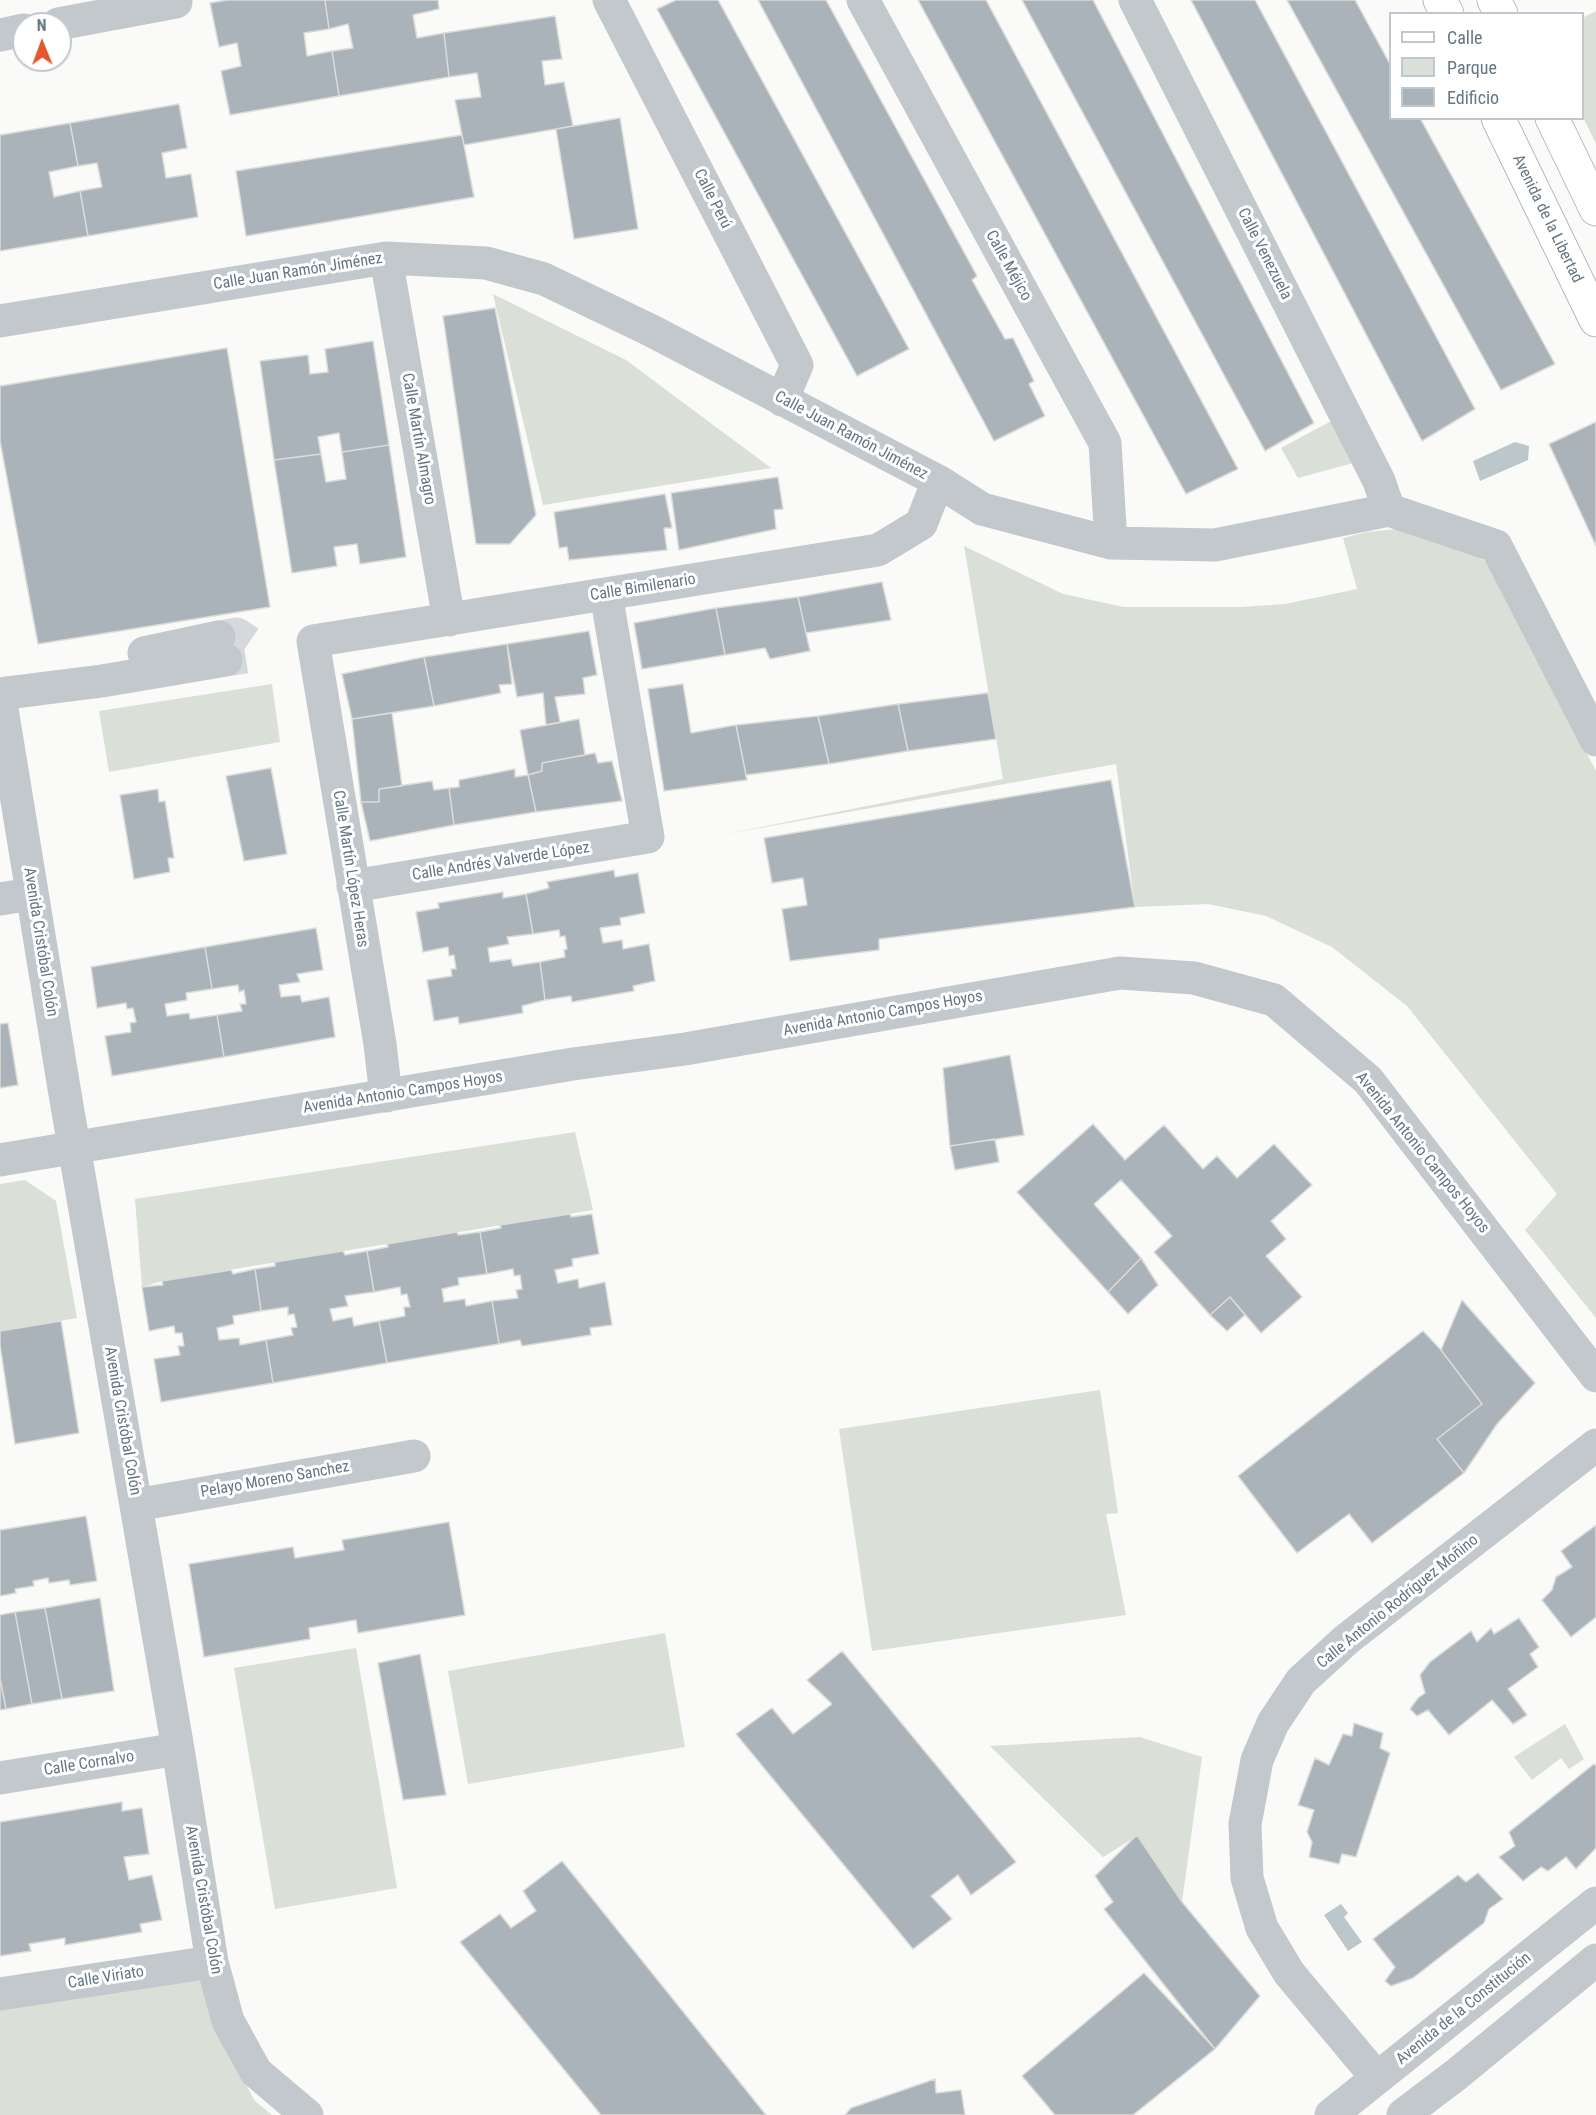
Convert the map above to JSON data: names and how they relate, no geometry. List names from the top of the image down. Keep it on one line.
{"streets":{"main road":["Avenida de la Libertad"],"street":["Calle Perú","Calle Venezuela","Calle Méjico","Calle Juan Ramón Jiménez","Calle Martín Almagro","Calle Bimilenario","Calle Andrés Valverde López","Calle Martín López Heras","Avenida Cristóbal Colón","Avenida Antonio Campos Hoyos","Pelayo Moreno Sanchez","Calle Antonio Rodríguez Moñino","Calle Cornalvo","Calle Viriato","Avenida de la Constitución"]},"crossings":[["Calle Perú","Calle Juan Ramón Jiménez"],["Calle Venezuela","Calle Juan Ramón Jiménez"],["Calle Méjico","Calle Juan Ramón Jiménez"],["Calle Juan Ramón Jiménez","Calle Martín Almagro"],["Calle Juan Ramón Jiménez","Calle Bimilenario"],["Calle Martín Almagro","Calle Bimilenario"],["Calle Bimilenario","Calle Andrés Valverde López"],["Calle Bimilenario","Calle Martín López Heras"],["Calle Andrés Valverde López","Calle Martín López Heras"],["Calle Martín López Heras","Avenida Antonio Campos Hoyos"],["Avenida Cristóbal Colón","Avenida Antonio Campos Hoyos"],["Avenida Cristóbal Colón","Pelayo Moreno Sanchez"],["Avenida Cristóbal Colón","Calle Cornalvo"],["Avenida Cristóbal Colón","Calle Viriato"],["Calle Antonio Rodríguez Moñino","Avenida de la Constitución"]],"legend":["Calle","Parque","Edificio"],"north":"top"}
